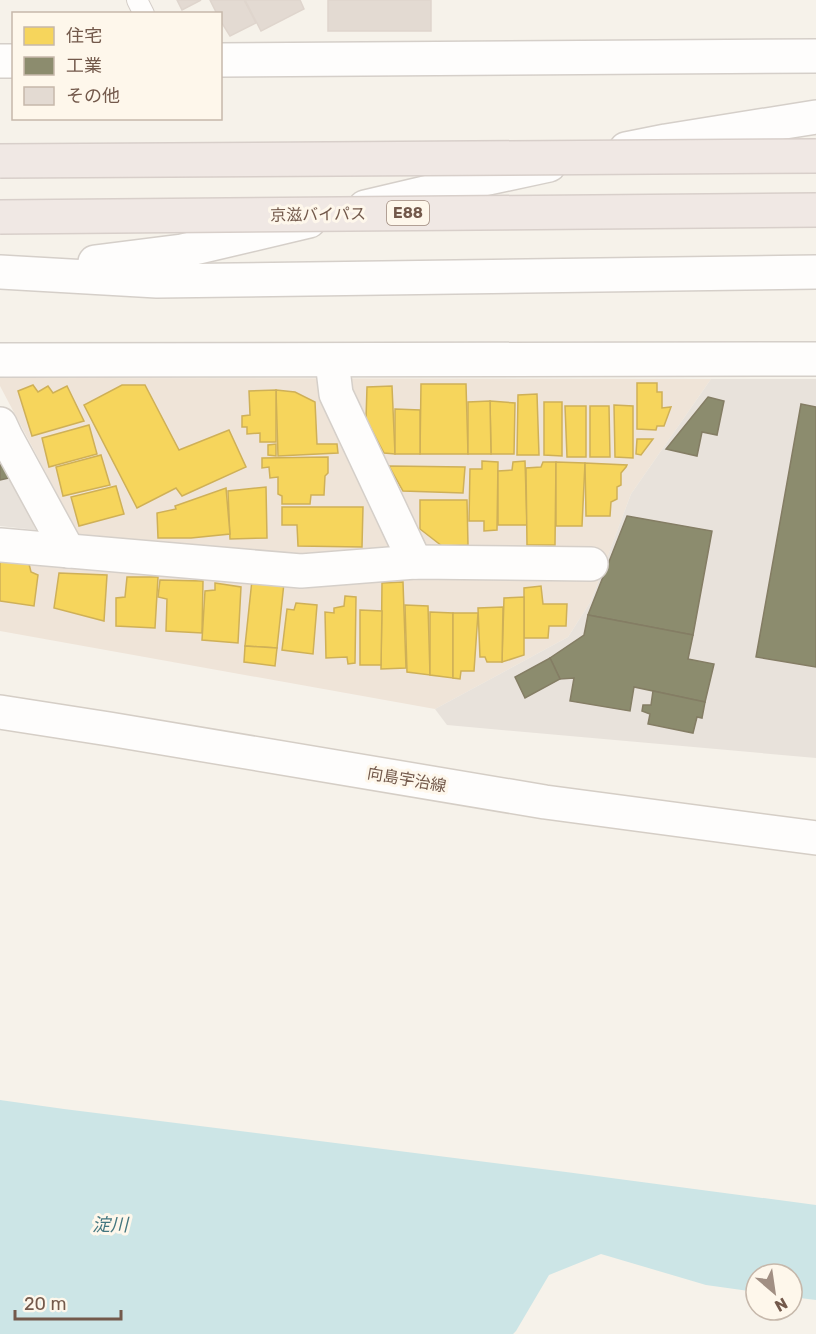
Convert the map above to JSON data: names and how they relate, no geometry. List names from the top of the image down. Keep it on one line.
{"streets":{"highway":["E88","京滋バイパス"],"street":["向島宇治線"]},"water":["淀川"],"legend":["住宅","工業","その他"],"scale_bar":"20 m","north":"bottom right"}
